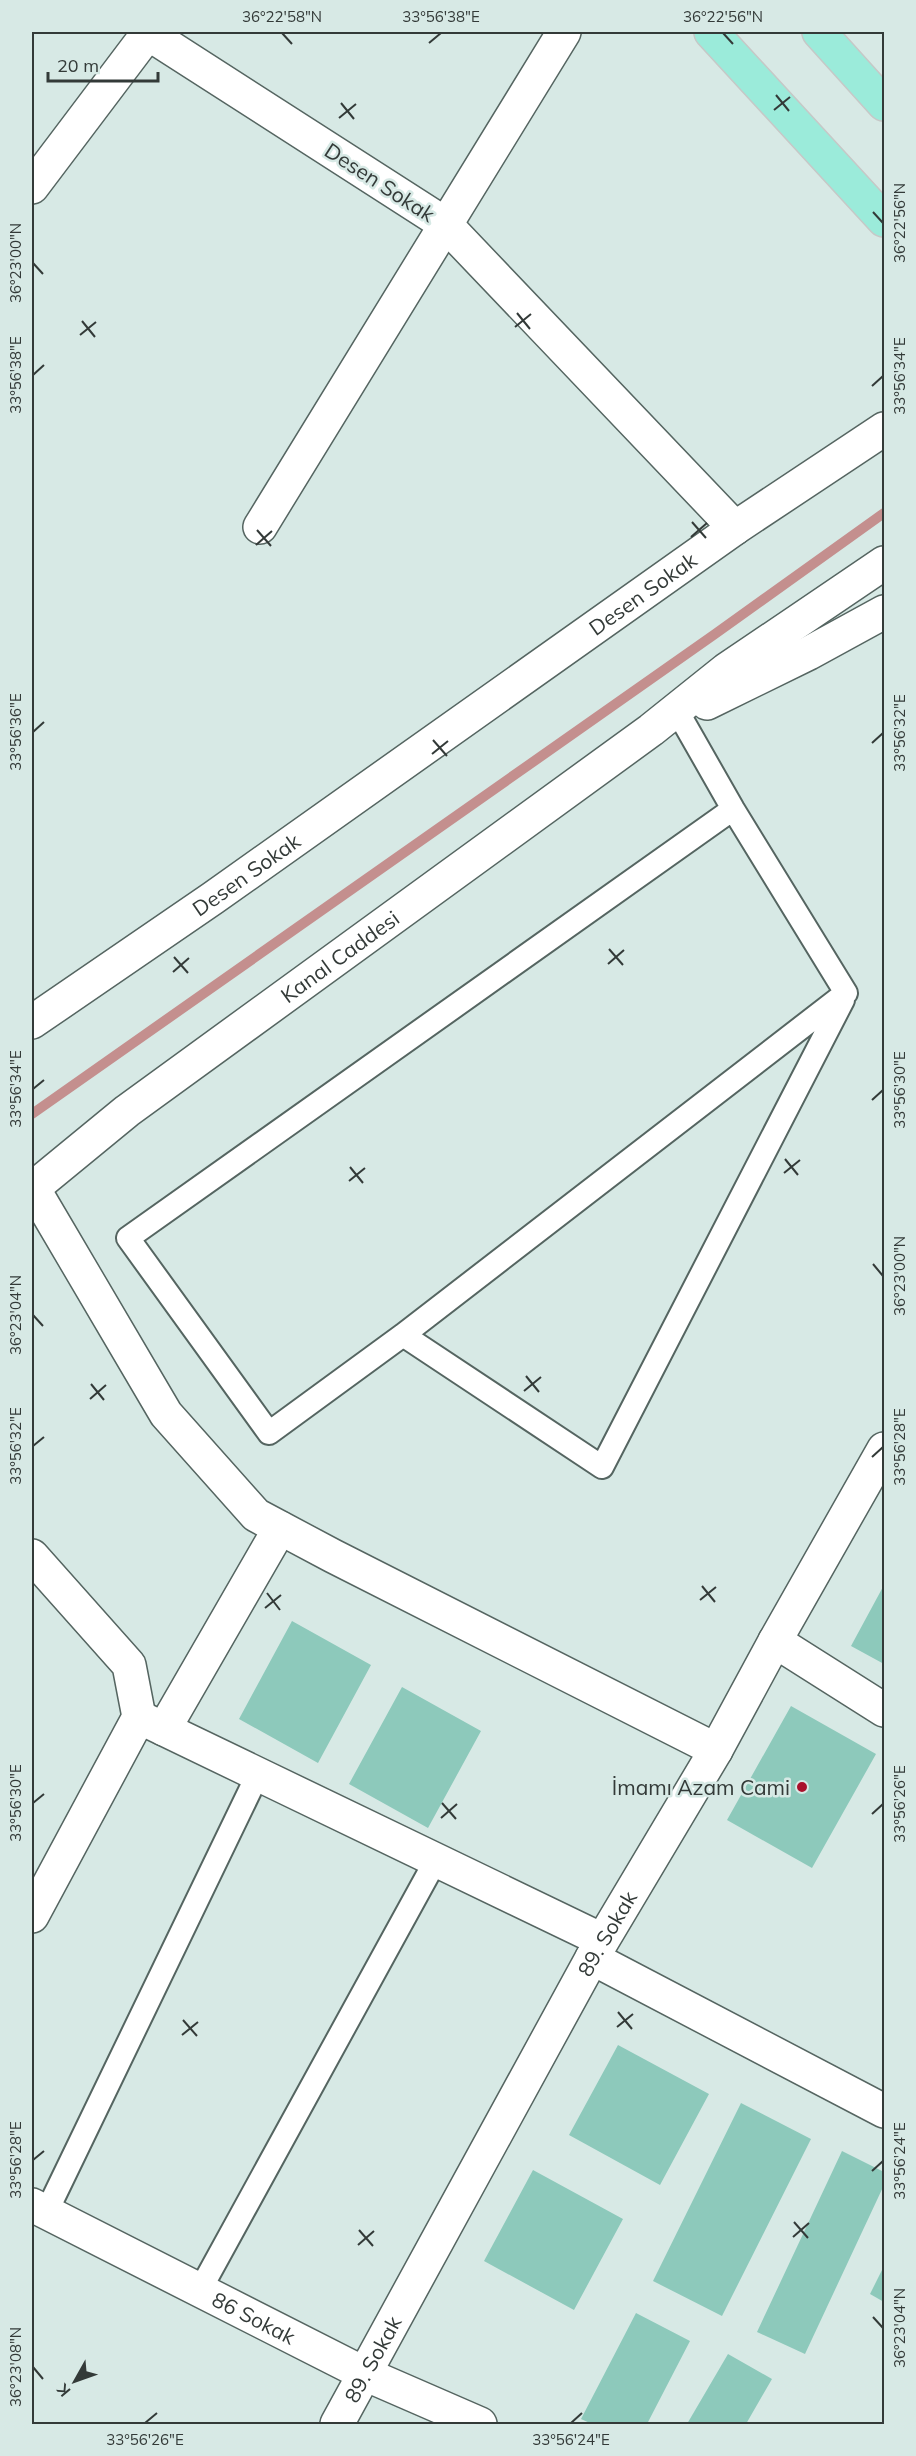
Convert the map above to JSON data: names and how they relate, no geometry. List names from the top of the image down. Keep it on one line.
{"streets":{"street":["Desen Sokak","Kanal Caddesi","89. Sokak","86 Sokak"]},"crossings":[["89. Sokak","86 Sokak"]],"places":["İmamı Azam Cami"],"scale_bar":"20 m","north":"bottom left","coordinates":["36°22'58\"N","33°56'38\"E","36°22'56\"N","36°23'00\"N","33°56'34\"E","33°56'36\"E","33°56'32\"E","33°56'30\"E","36°23'04\"N","33°56'28\"E","33°56'26\"E","33°56'24\"E","36°23'08\"N"]}
